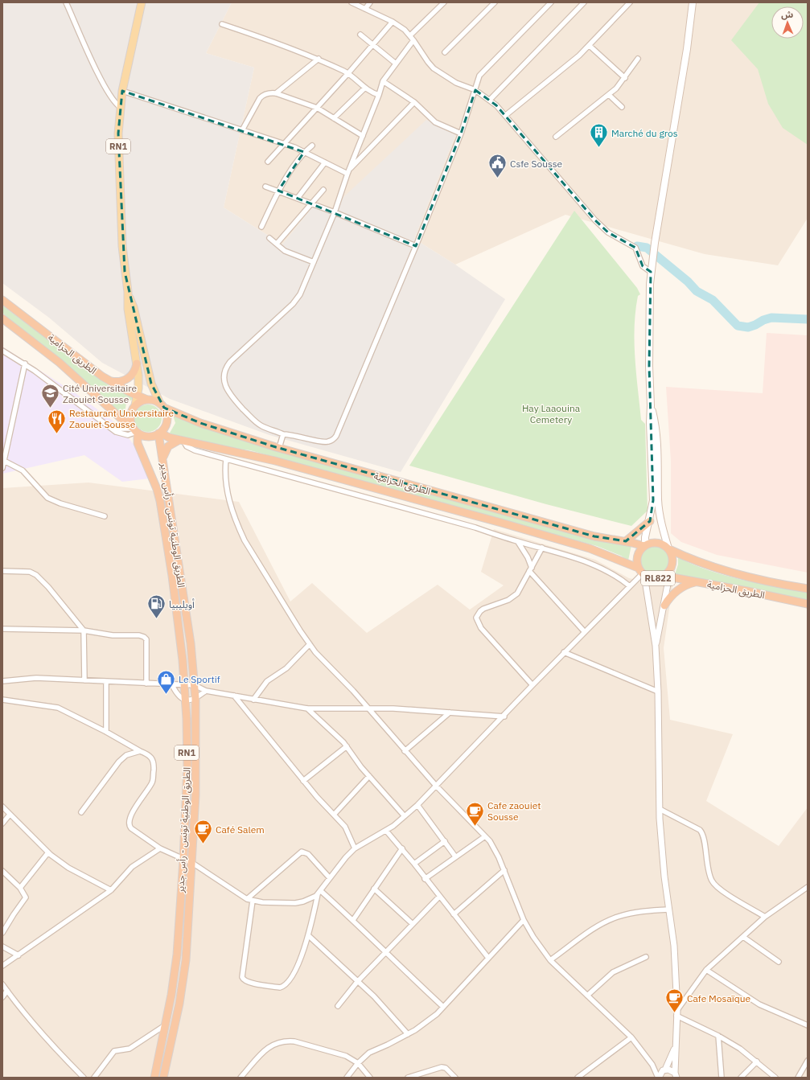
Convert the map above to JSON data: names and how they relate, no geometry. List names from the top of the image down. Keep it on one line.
{"streets":{"highway":["RN1","الطريق الحزامية","الطريق الوطنية تونس - رأس جدير","RL822"]},"crossings":[["RN1","الطريق الحزامية"],["RN1","الطريق الوطنية تونس - رأس جدير"],["الطريق الحزامية","الطريق الوطنية تونس - رأس جدير"],["الطريق الحزامية","RL822"]],"parks":["Hay Laaouina Cemetery"],"places":{"building":["Marché du gros"],"public building":["Csfe Sousse"],"school or university":["Cité Universitaire Zaouiet Sousse"],"restaurant":["Restaurant Universitaire Zaouiet Sousse"],"fuel station":["أويليبيا"],"shop":["Le Sportif"],"cafe":["Cafe zaouiet Sousse","Café Salem","Cafe Mosaïque"]},"north":"top"}
